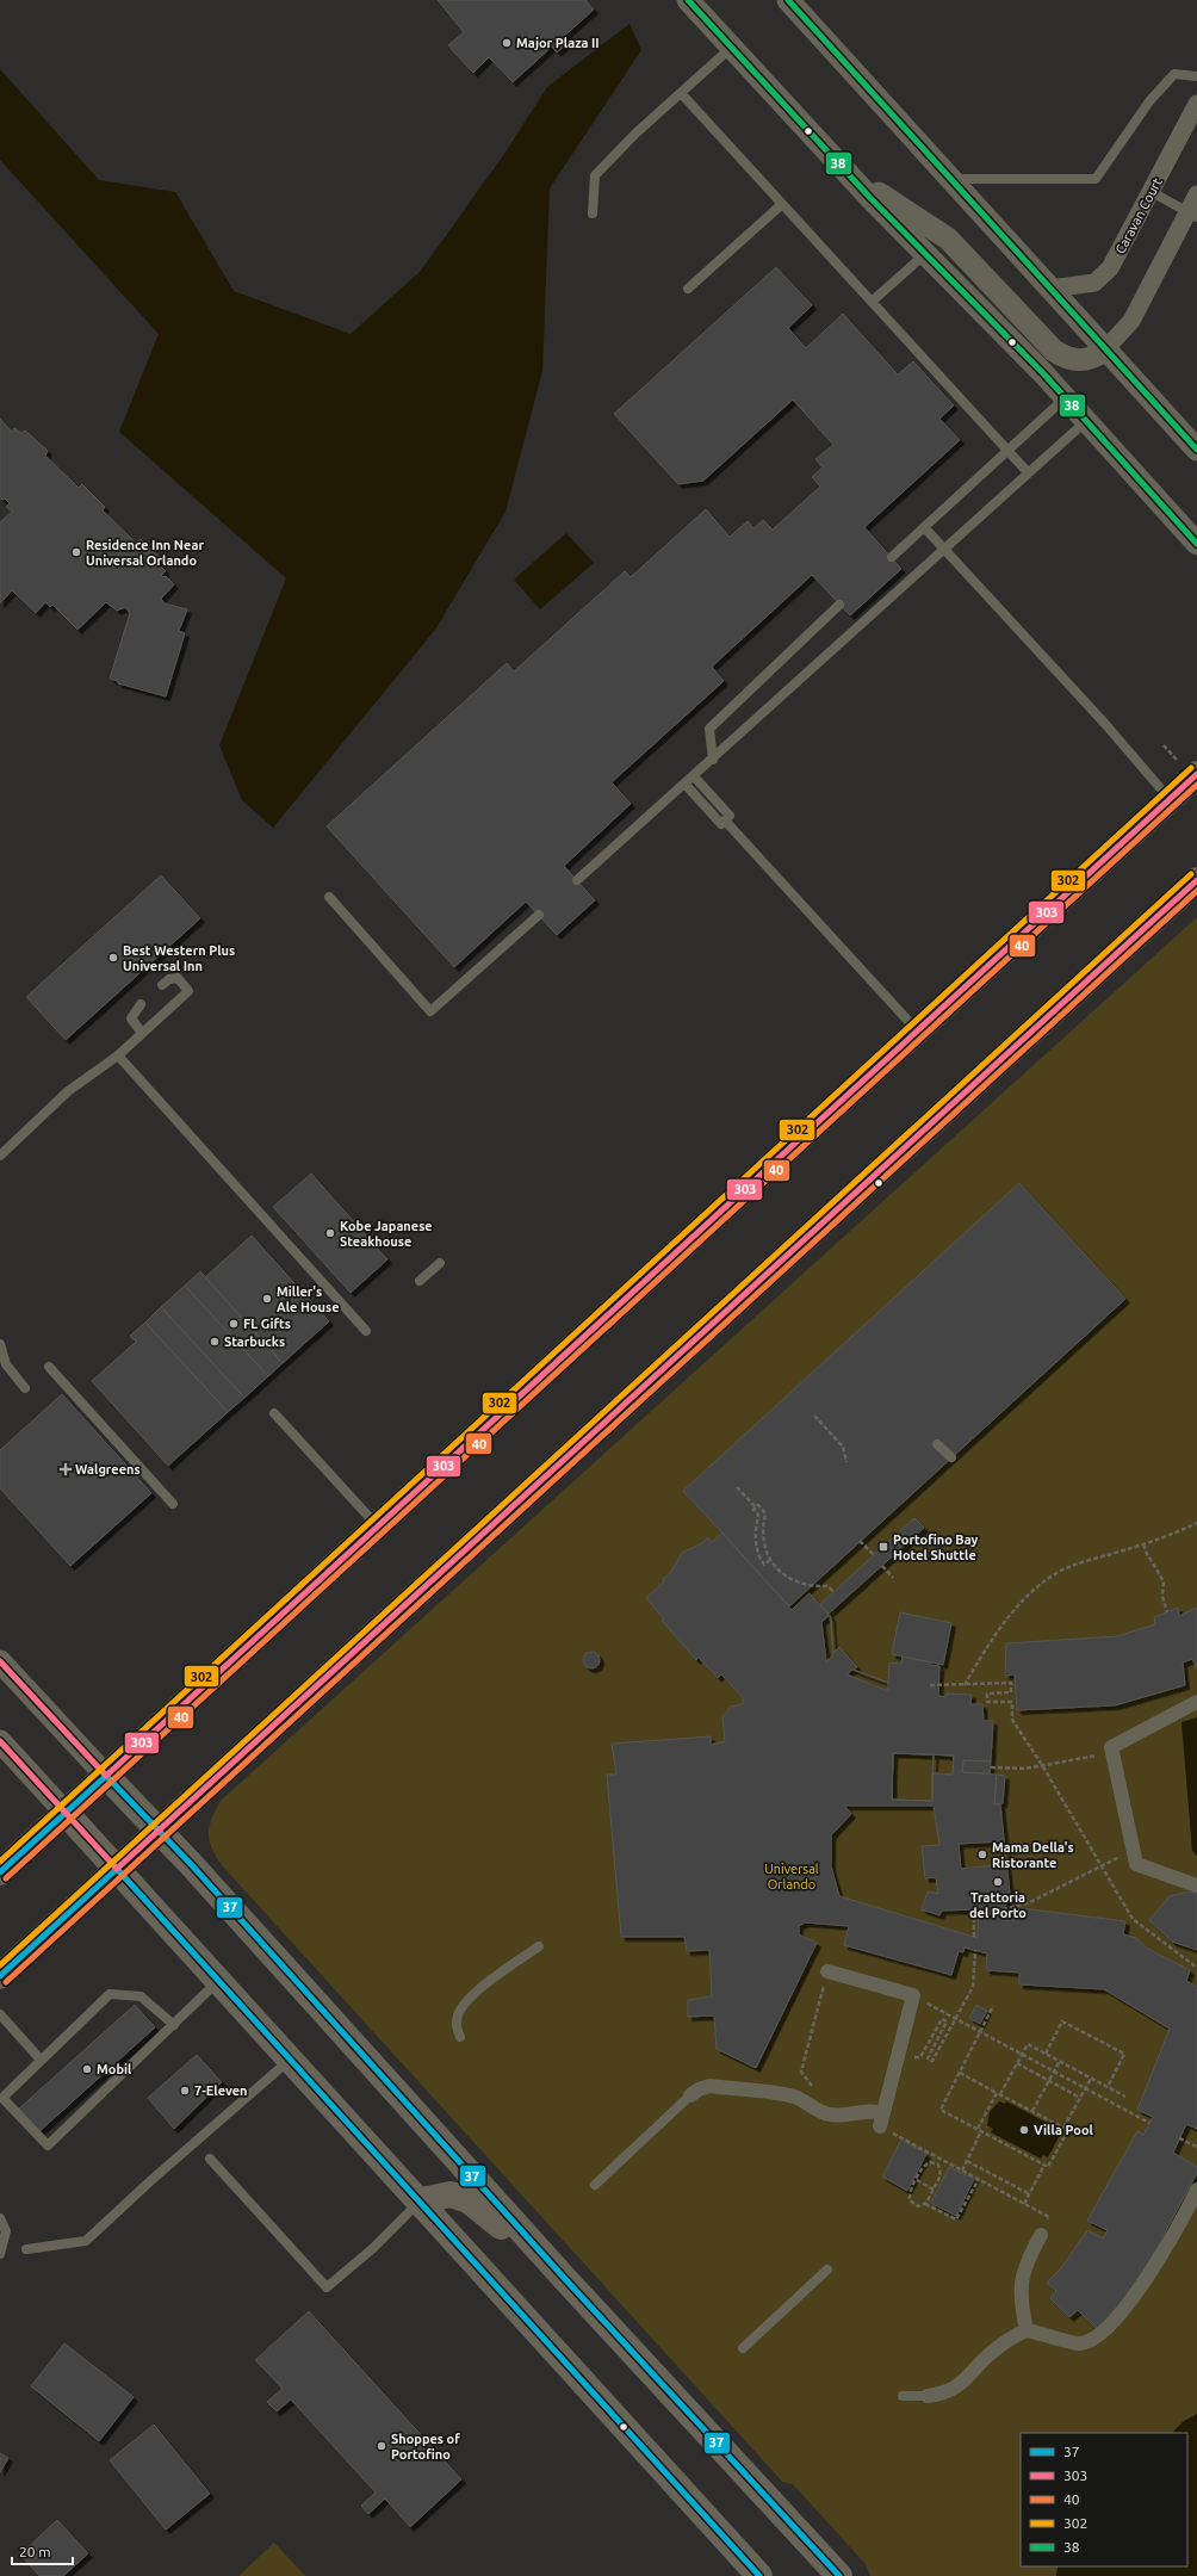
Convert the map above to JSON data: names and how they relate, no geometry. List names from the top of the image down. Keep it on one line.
{"streets":{"street":["Caravan Court"]},"parks":["Universal Orlando"],"places":{"other":["Major Plaza II","Residence Inn Near Universal Orlando","Best Western Plus Universal Inn","Kobe Japanese Steakhouse","Miller's Ale House","FL Gifts","Starbucks","Mama Della's Ristorante","Trattoria del Porto","Mobil","7-Eleven","Villa Pool","Shoppes of Portofino"],"health":["Walgreens"],"transit":["Portofino Bay Hotel Shuttle"]},"lines":["transit line 38","transit line 302","transit line 303","transit line 40","transit line 37"],"legend":["37","303","40","302","38"],"scale_bar":"20 m"}
